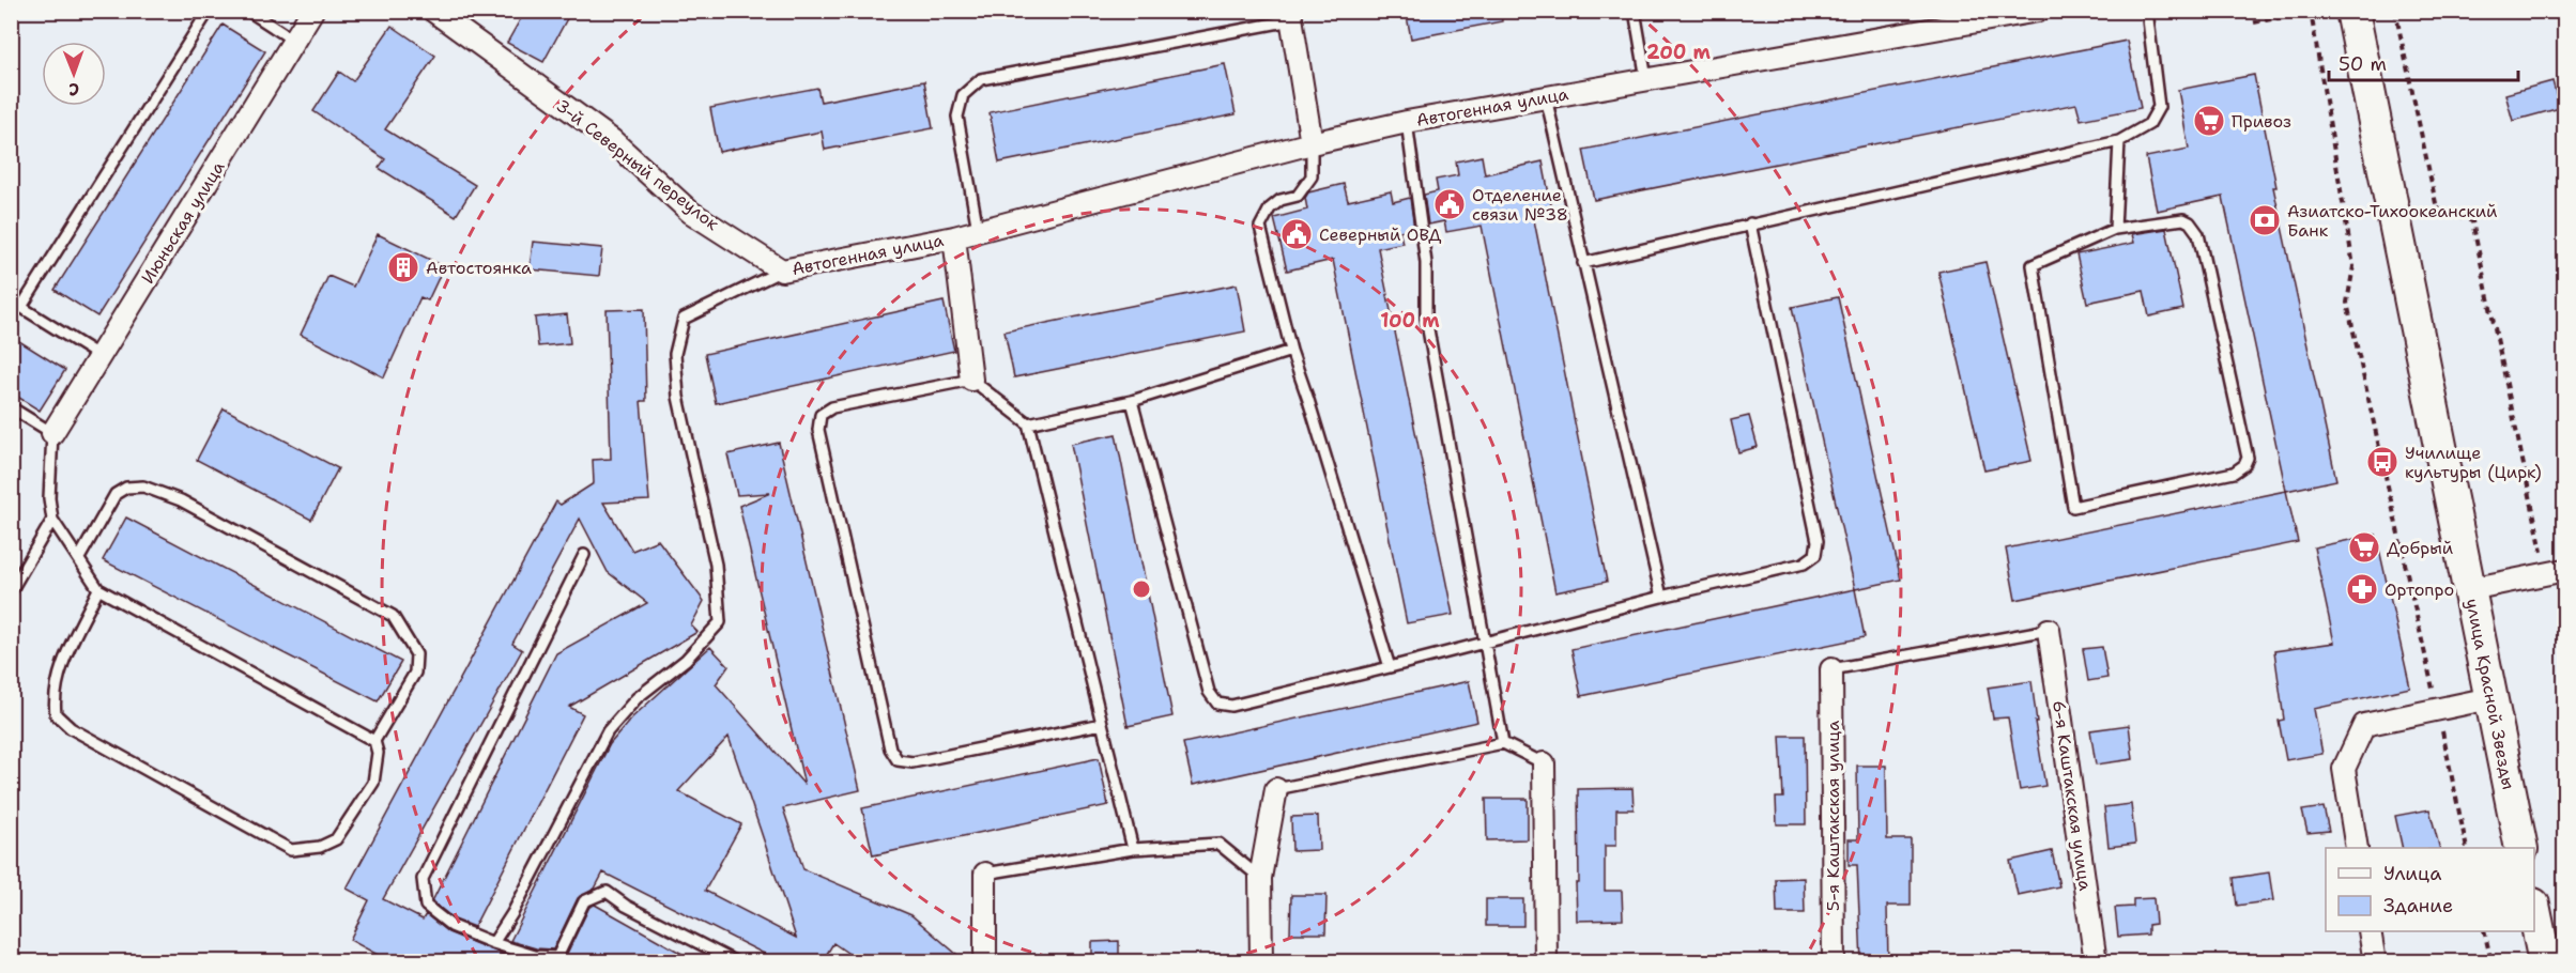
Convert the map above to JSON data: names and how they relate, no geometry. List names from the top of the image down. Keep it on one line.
{"streets":{"main road":["улица Красной Звезды"],"street":["Автогенная улица","3-й Северный переулок","Июньская улица","6-я Каштакская улица","5-я Каштакская улица"]},"crossings":[["Автогенная улица","3-й Северный переулок"]],"places":{"supermarket":["Привоз","Добрый"],"public building":["Отделение связи №38","Северный ОВД"],"bank":["Азиатско-Тихоокеанский Банк"],"building":["Автостоянка"],"bus stop":["Училище культуры (Цирк)"],"pharmacy":["Ортопро"]},"legend":["Улица","Здание"],"scale_bar":"50 m","north":"bottom","rings":["200 m","100 m"]}
